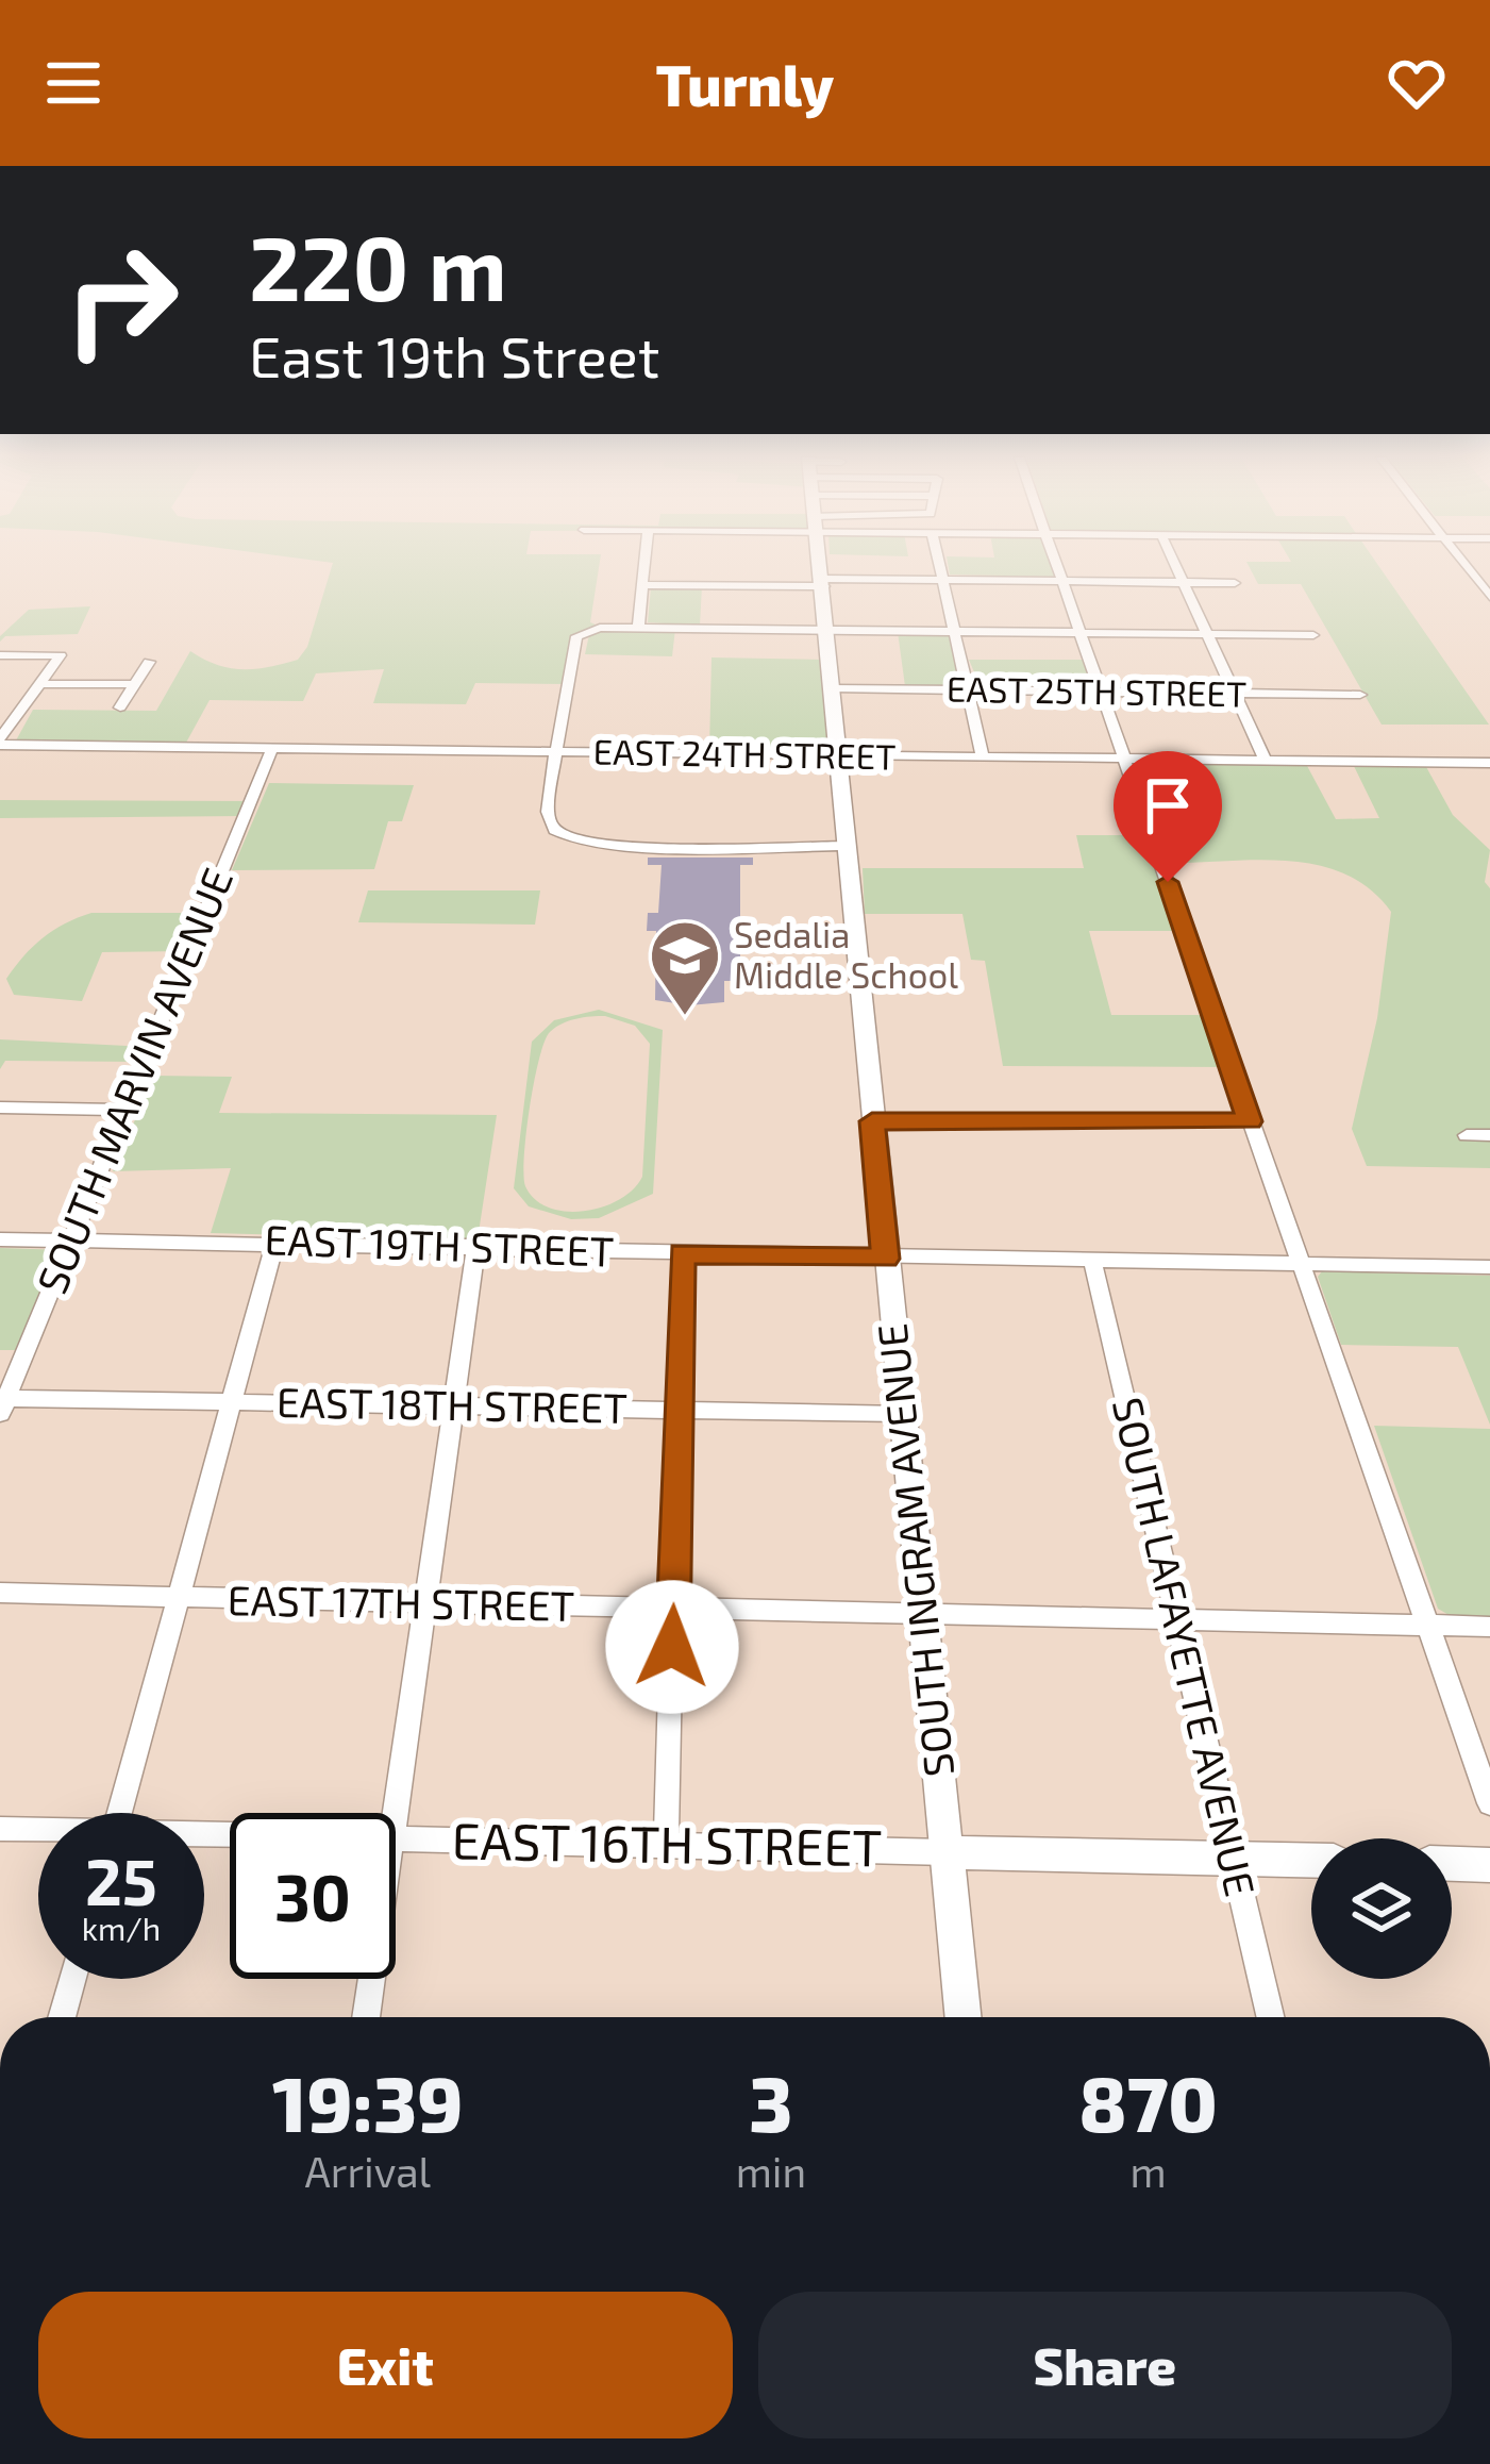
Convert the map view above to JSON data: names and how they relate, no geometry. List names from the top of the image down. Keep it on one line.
{"streets":{"main road":["SOUTH INGRAM AVENUE","EAST 16TH STREET"],"street":["EAST 25TH STREET","EAST 24TH STREET","SOUTH MARVIN AVENUE","EAST 19TH STREET","EAST 18TH STREET","EAST 17TH STREET","SOUTH LAFAYETTE AVENUE"]},"crossings":[["EAST 25TH STREET","SOUTH INGRAM AVENUE"],["EAST 24TH STREET","SOUTH MARVIN AVENUE"],["EAST 24TH STREET","SOUTH INGRAM AVENUE"],["SOUTH MARVIN AVENUE","EAST 19TH STREET"],["SOUTH MARVIN AVENUE","EAST 18TH STREET"],["EAST 19TH STREET","SOUTH INGRAM AVENUE"],["EAST 19TH STREET","SOUTH LAFAYETTE AVENUE"],["EAST 18TH STREET","SOUTH INGRAM AVENUE"],["SOUTH INGRAM AVENUE","EAST 17TH STREET"],["SOUTH INGRAM AVENUE","EAST 16TH STREET"],["EAST 17TH STREET","SOUTH LAFAYETTE AVENUE"],["SOUTH LAFAYETTE AVENUE","EAST 16TH STREET"]],"places":{"school or university":["Sedalia Middle School"]},"page":{"header":"Turnly","turn":["220 m","East 19th Street"],"speed":"25 km/h","limit":"30","eta":["19:39","Arrival","3","min","870","m"],"buttons":["Exit","Share"]}}
